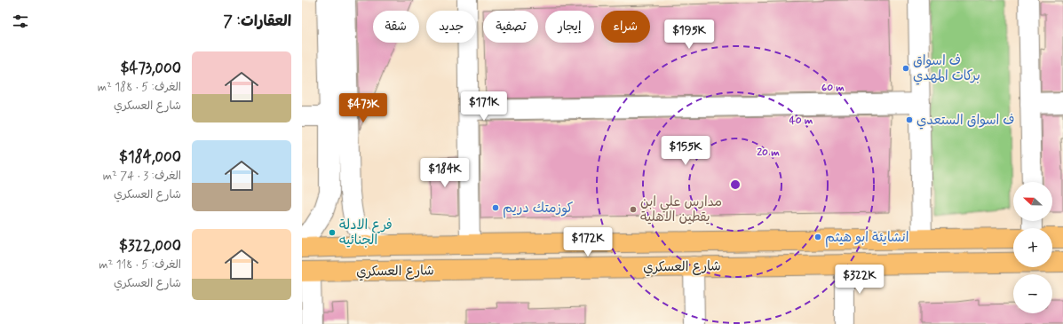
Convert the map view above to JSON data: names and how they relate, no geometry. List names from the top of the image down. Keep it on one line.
{"streets":{"main road":["شارع العسكري"]},"places":["ف اسواق بركات المهدي","ف اسواق الستعدي","كوزمتك دريم","مدارس علي ابن يقطين الاهلية","فرع الادلة الجنائيه","انشايئة ابو هيثم"],"north":"left","page":{"heading":"العقارات: 7","chip":["شراء","إيجار","تصفية","جديد","شقة"],"price":["$195K","$171K","$473K","$155K","$184K","$172K","$322K"],"list":[{"name":"$473,000","note":"الغرف: 5 · 188 m² · شارع العسكري"},{"name":"$184,000","note":"الغرف: 3 · 74 m² · شارع العسكري"},{"name":"$322,000","note":"الغرف: 5 · 118 m² · شارع العسكري"}],"map_buttons":["+","−"]},"rings":["60 m","40 m","20 m"]}
